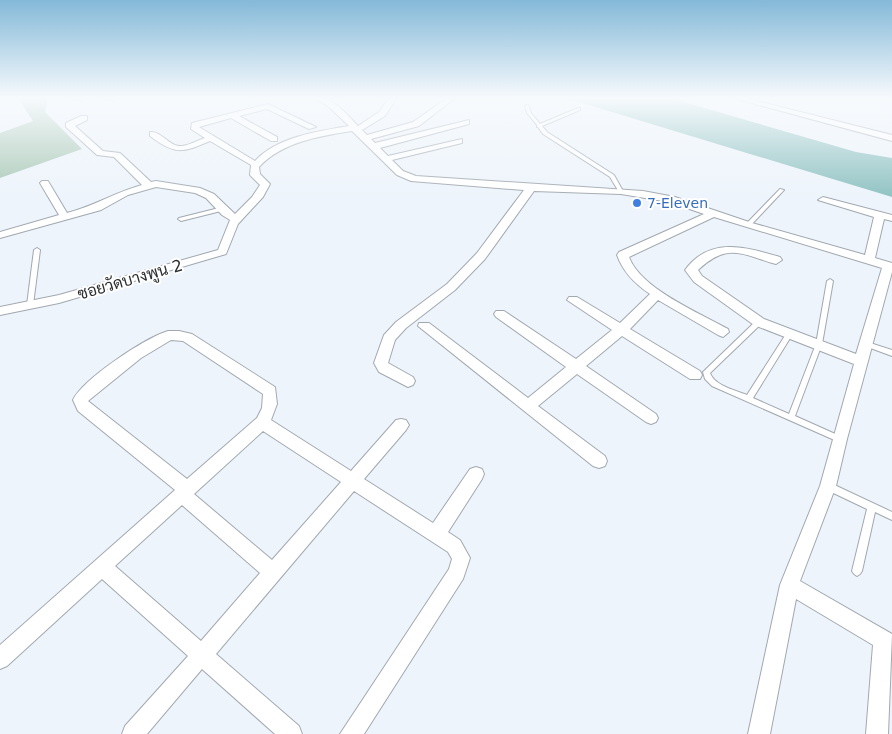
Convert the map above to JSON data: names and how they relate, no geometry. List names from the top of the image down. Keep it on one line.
{"streets":{"street":["ซอยวัดบางพูน 2"]},"places":["7-Eleven"]}
